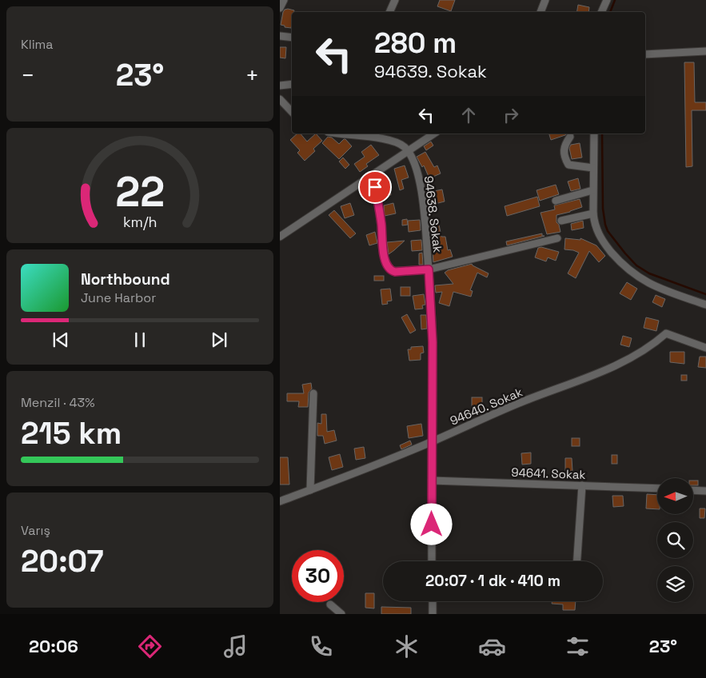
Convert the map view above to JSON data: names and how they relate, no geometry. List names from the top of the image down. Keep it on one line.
{"streets":{"street":["94638. Sokak","94640. Sokak","94641. Sokak"]},"crossings":[["94638. Sokak","94640. Sokak"],["94638. Sokak","94641. Sokak"]],"north":"left","page":{"tile":["Klima",["Menzil · 43%","215 km"],["Varış","20:07"]],"turn":["280 m","94639. Sokak"],"heat":["−","23°","+"],"song":["Northbound","June Harbor"],"limit":"30","trip":"20:07 · 1 dk · 410 m","tabs":["20:06","23°"],"gauge":["22","km/h"]}}
